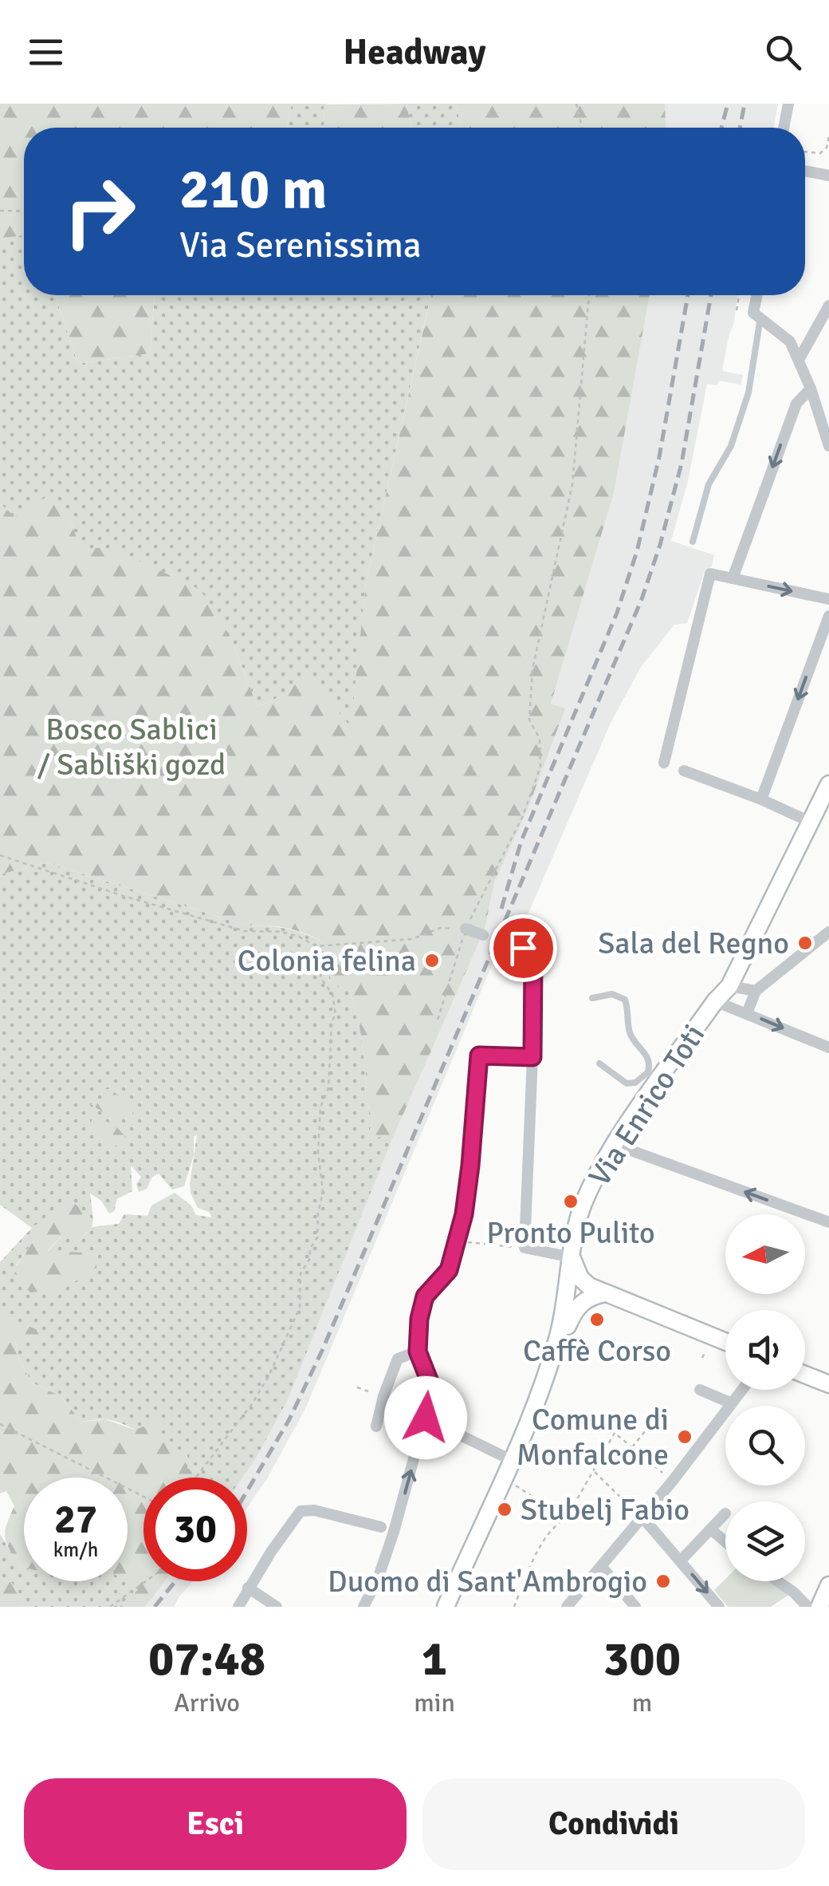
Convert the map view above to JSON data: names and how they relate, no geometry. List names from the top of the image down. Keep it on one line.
{"streets":{"street":["Via Enrico Toti"]},"parks":["Bosco Sablici / Sabliški gozd"],"places":["Sala del Regno","Colonia felina","Pronto Pulito","Caffè Corso","Comune di Monfalcone","Stubelj Fabio","Duomo di Sant'Ambrogio"],"north":"left","page":{"header":"Headway","turn":["210 m","Via Serenissima"],"speed":"27 km/h","limit":"30","eta":["07:48","Arrivo","1","min","300","m"],"buttons":["Esci","Condividi"]}}
